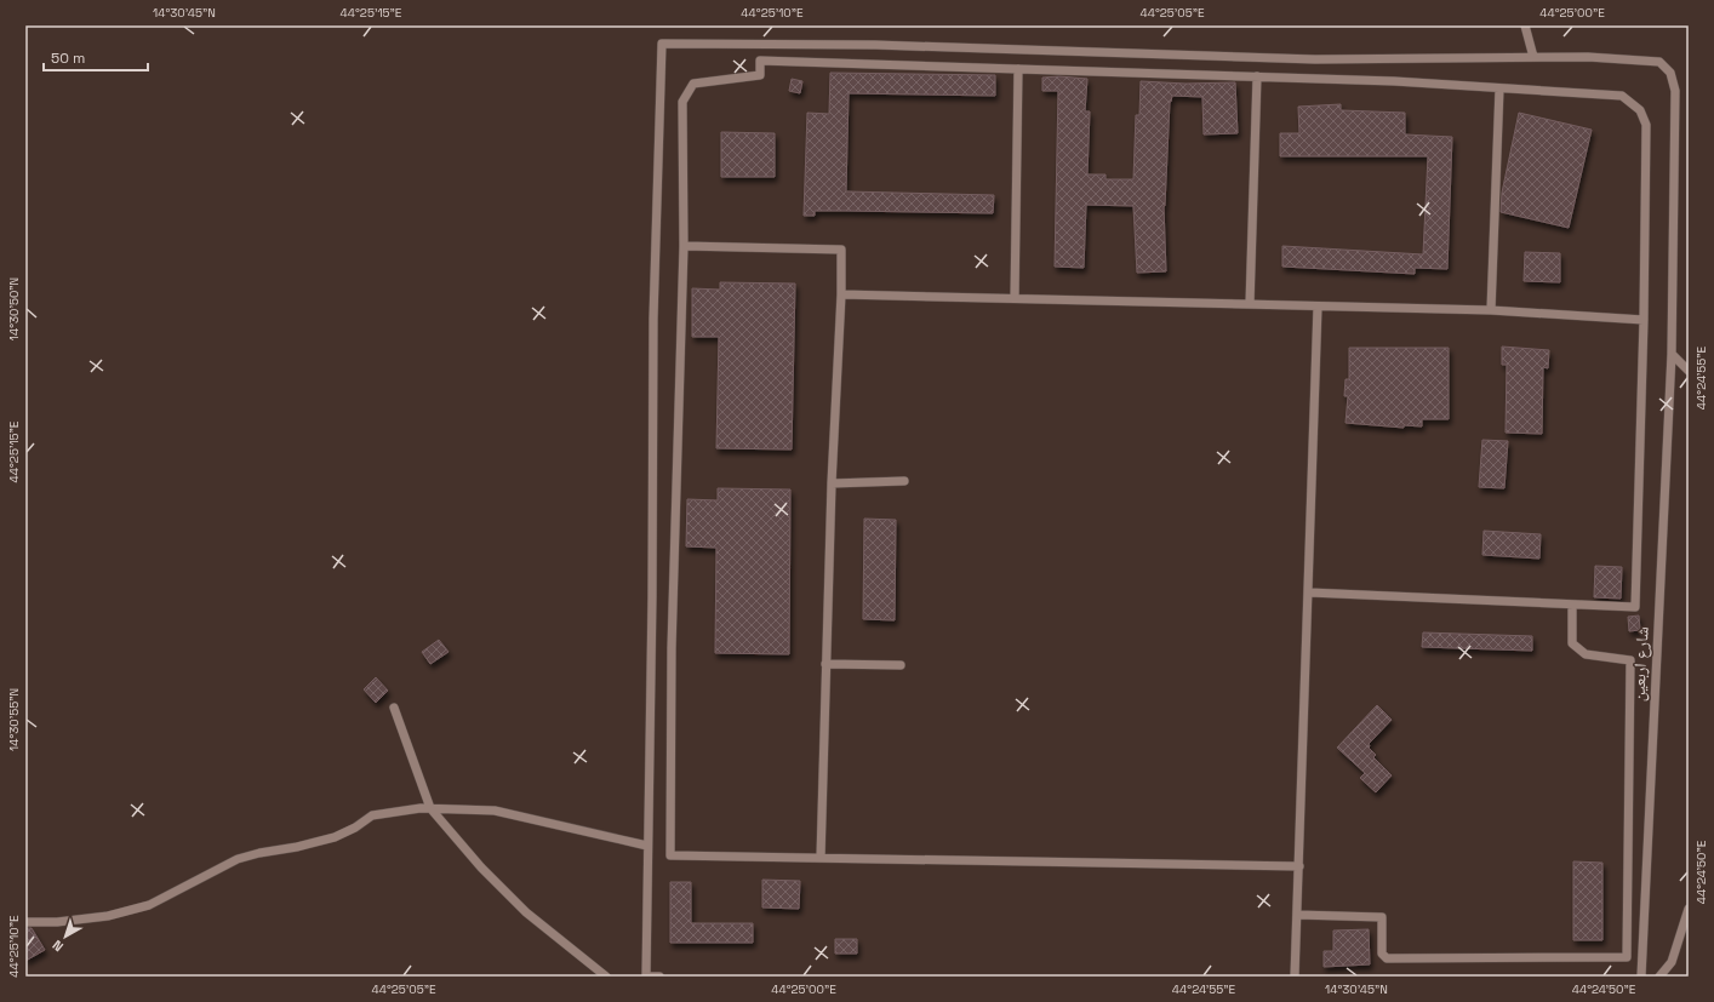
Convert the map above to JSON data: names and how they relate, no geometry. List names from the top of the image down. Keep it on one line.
{"streets":{"street":["شارع اربعين"]},"scale_bar":"50 m","north":"bottom left","coordinates":["14°30'45\"N","44°25'15\"E","44°25'10\"E","44°25'05\"E","44°25'00\"E","14°30'50\"N","44°24'55\"E","14°30'55\"N","44°24'50\"E"]}
